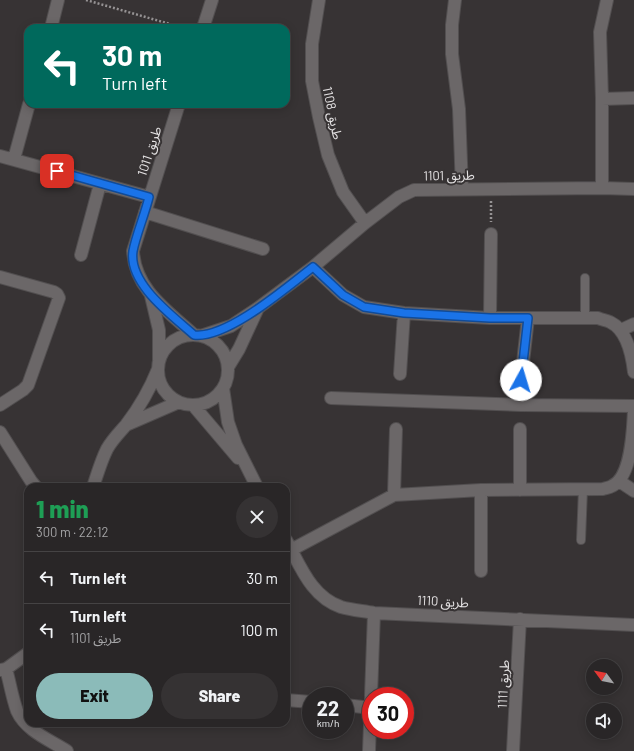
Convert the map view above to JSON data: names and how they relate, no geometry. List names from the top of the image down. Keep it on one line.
{"streets":{"street":["طريق 1108","طريق 1011","طريق 1101","طريق 1110","طريق 1111"]},"crossings":[["طريق 1108","طريق 1101"],["طريق 1011","طريق 1101"],["طريق 1110","طريق 1111"]],"north":"top left","page":{"turn":["30 m","Turn left"],"heading":["1 min","300 m · 22:12"],"list":[{"name":"Turn left","value":"30 m"},{"name":"Turn left","note":"طريق 1101","value":"100 m"}],"buttons":["Exit","Share"],"speed":"22 km/h","limit":"30"}}
